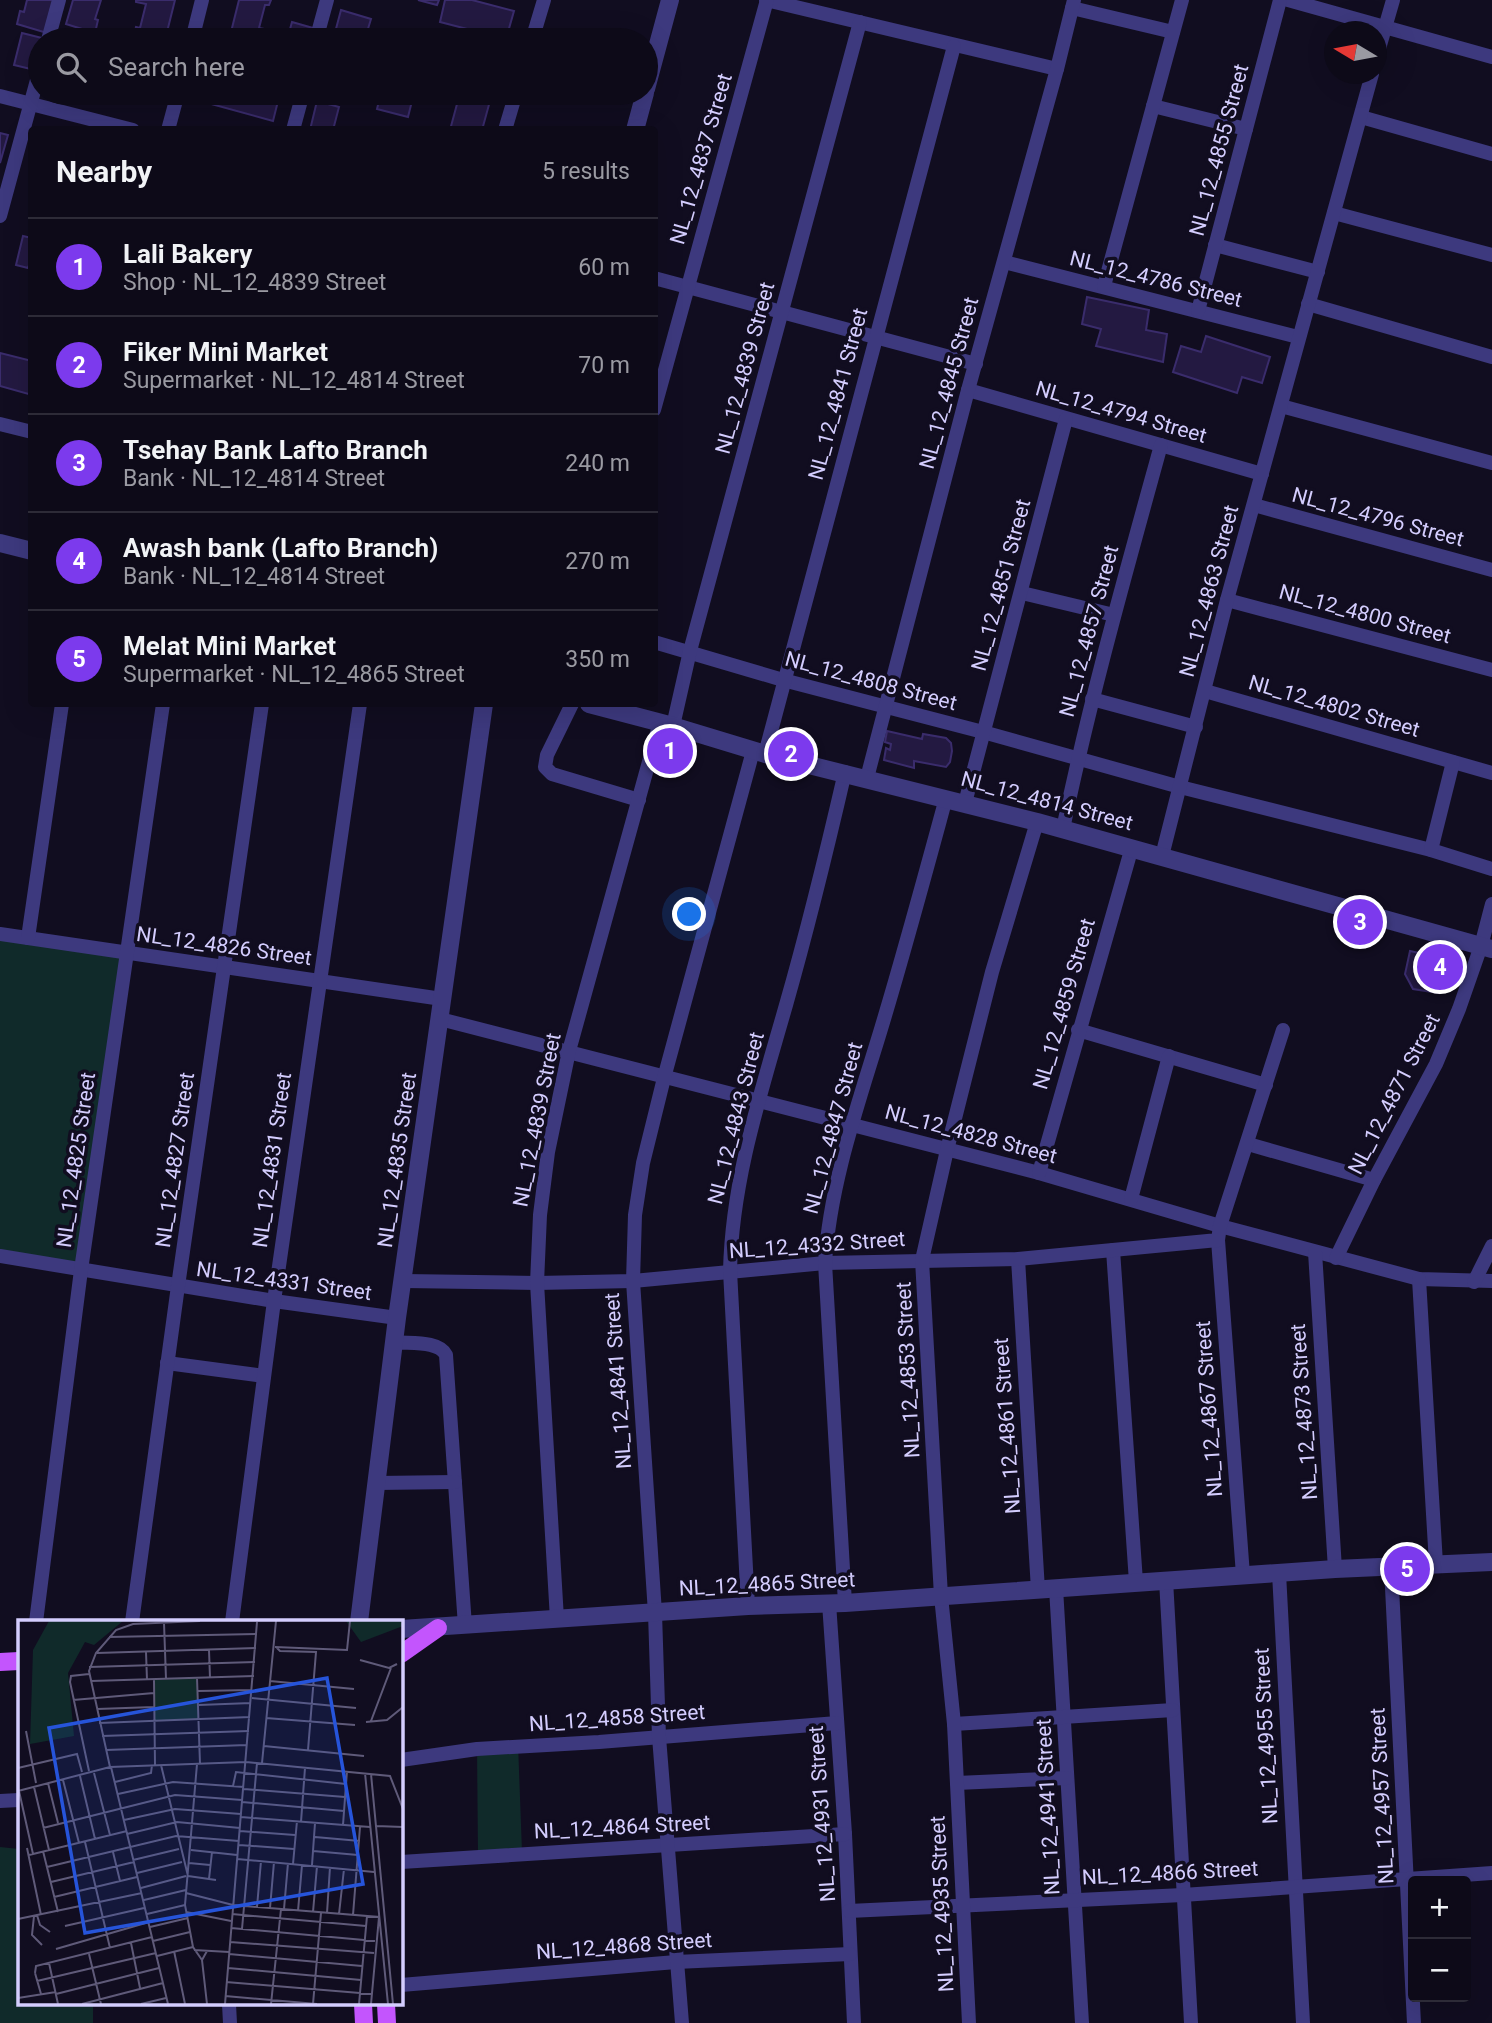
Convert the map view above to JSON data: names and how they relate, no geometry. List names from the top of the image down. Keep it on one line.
{"streets":{"street":["NL_12_4855 Street","NL_12_4837 Street","NL_12_4786 Street","NL_12_4839 Street","NL_12_4845 Street","NL_12_4841 Street","NL_12_4794 Street","NL_12_4796 Street","NL_12_4851 Street","NL_12_4863 Street","NL_12_4800 Street","NL_12_4857 Street","NL_12_4808 Street","NL_12_4802 Street","NL_12_4814 Street","NL_12_4826 Street","NL_12_4859 Street","NL_12_4871 Street","NL_12_4843 Street","NL_12_4847 Street","NL_12_4828 Street","NL_12_4825 Street","NL_12_4827 Street","NL_12_4831 Street","NL_12_4835 Street","NL_12_4332 Street","NL_12_4331 Street","NL_12_4853 Street","NL_12_4867 Street","NL_12_4873 Street","NL_12_4861 Street","NL_12_4865 Street","NL_12_4858 Street","NL_12_4955 Street","NL_12_4957 Street","NL_12_4941 Street","NL_12_4931 Street","NL_12_4864 Street","NL_12_4866 Street","NL_12_4935 Street","NL_12_4868 Street"]},"crossings":[["NL_12_4855 Street","NL_12_4786 Street"],["NL_12_4786 Street","NL_12_4845 Street"],["NL_12_4786 Street","NL_12_4863 Street"],["NL_12_4839 Street","NL_12_4808 Street"],["NL_12_4839 Street","NL_12_4814 Street"],["NL_12_4839 Street","NL_12_4828 Street"],["NL_12_4839 Street","NL_12_4332 Street"],["NL_12_4839 Street","NL_12_4865 Street"],["NL_12_4845 Street","NL_12_4794 Street"],["NL_12_4845 Street","NL_12_4808 Street"],["NL_12_4845 Street","NL_12_4814 Street"],["NL_12_4841 Street","NL_12_4808 Street"],["NL_12_4841 Street","NL_12_4814 Street"],["NL_12_4841 Street","NL_12_4828 Street"],["NL_12_4841 Street","NL_12_4332 Street"],["NL_12_4841 Street","NL_12_4865 Street"],["NL_12_4841 Street","NL_12_4858 Street"],["NL_12_4841 Street","NL_12_4864 Street"],["NL_12_4841 Street","NL_12_4868 Street"],["NL_12_4794 Street","NL_12_4851 Street"],["NL_12_4794 Street","NL_12_4863 Street"],["NL_12_4794 Street","NL_12_4857 Street"],["NL_12_4796 Street","NL_12_4863 Street"],["NL_12_4851 Street","NL_12_4808 Street"],["NL_12_4851 Street","NL_12_4814 Street"],["NL_12_4863 Street","NL_12_4800 Street"],["NL_12_4863 Street","NL_12_4808 Street"],["NL_12_4863 Street","NL_12_4802 Street"],["NL_12_4863 Street","NL_12_4814 Street"],["NL_12_4857 Street","NL_12_4808 Street"],["NL_12_4857 Street","NL_12_4814 Street"],["NL_12_4814 Street","NL_12_4859 Street"],["NL_12_4814 Street","NL_12_4871 Street"],["NL_12_4814 Street","NL_12_4843 Street"],["NL_12_4814 Street","NL_12_4847 Street"],["NL_12_4814 Street","NL_12_4853 Street"],["NL_12_4826 Street","NL_12_4825 Street"],["NL_12_4826 Street","NL_12_4827 Street"],["NL_12_4826 Street","NL_12_4831 Street"],["NL_12_4826 Street","NL_12_4835 Street"],["NL_12_4859 Street","NL_12_4828 Street"],["NL_12_4871 Street","NL_12_4828 Street"],["NL_12_4843 Street","NL_12_4828 Street"],["NL_12_4843 Street","NL_12_4332 Street"],["NL_12_4843 Street","NL_12_4865 Street"],["NL_12_4847 Street","NL_12_4828 Street"],["NL_12_4847 Street","NL_12_4332 Street"],["NL_12_4847 Street","NL_12_4865 Street"],["NL_12_4847 Street","NL_12_4931 Street"],["NL_12_4828 Street","NL_12_4835 Street"],["NL_12_4828 Street","NL_12_4332 Street"],["NL_12_4828 Street","NL_12_4853 Street"],["NL_12_4828 Street","NL_12_4867 Street"],["NL_12_4828 Street","NL_12_4873 Street"],["NL_12_4825 Street","NL_12_4331 Street"],["NL_12_4827 Street","NL_12_4331 Street"],["NL_12_4831 Street","NL_12_4331 Street"],["NL_12_4835 Street","NL_12_4332 Street"],["NL_12_4835 Street","NL_12_4331 Street"],["NL_12_4332 Street","NL_12_4853 Street"],["NL_12_4332 Street","NL_12_4867 Street"],["NL_12_4332 Street","NL_12_4861 Street"],["NL_12_4853 Street","NL_12_4865 Street"],["NL_12_4853 Street","NL_12_4935 Street"],["NL_12_4867 Street","NL_12_4865 Street"],["NL_12_4873 Street","NL_12_4865 Street"],["NL_12_4861 Street","NL_12_4865 Street"],["NL_12_4861 Street","NL_12_4941 Street"],["NL_12_4865 Street","NL_12_4955 Street"],["NL_12_4865 Street","NL_12_4957 Street"],["NL_12_4865 Street","NL_12_4941 Street"],["NL_12_4865 Street","NL_12_4931 Street"],["NL_12_4865 Street","NL_12_4935 Street"],["NL_12_4858 Street","NL_12_4931 Street"],["NL_12_4955 Street","NL_12_4866 Street"],["NL_12_4957 Street","NL_12_4866 Street"],["NL_12_4941 Street","NL_12_4866 Street"],["NL_12_4931 Street","NL_12_4864 Street"],["NL_12_4931 Street","NL_12_4866 Street"],["NL_12_4931 Street","NL_12_4868 Street"],["NL_12_4866 Street","NL_12_4935 Street"]],"north":"left","page":{"search":"Search here","heading":["Nearby","5 results"],"list":[{"mark":"1","name":"Lali Bakery","note":"Shop · NL_12_4839 Street","value":"60 m"},{"mark":"2","name":"Fiker Mini Market","note":"Supermarket · NL_12_4814 Street","value":"70 m"},{"mark":"3","name":"Tsehay Bank Lafto Branch","note":"Bank · NL_12_4814 Street","value":"240 m"},{"mark":"4","name":"Awash bank (Lafto Branch)","note":"Bank · NL_12_4814 Street","value":"270 m"},{"mark":"5","name":"Melat Mini Market","note":"Supermarket · NL_12_4865 Street","value":"350 m"}],"pins":["1","2","3","4","5"],"map_buttons":["+","−"]}}
